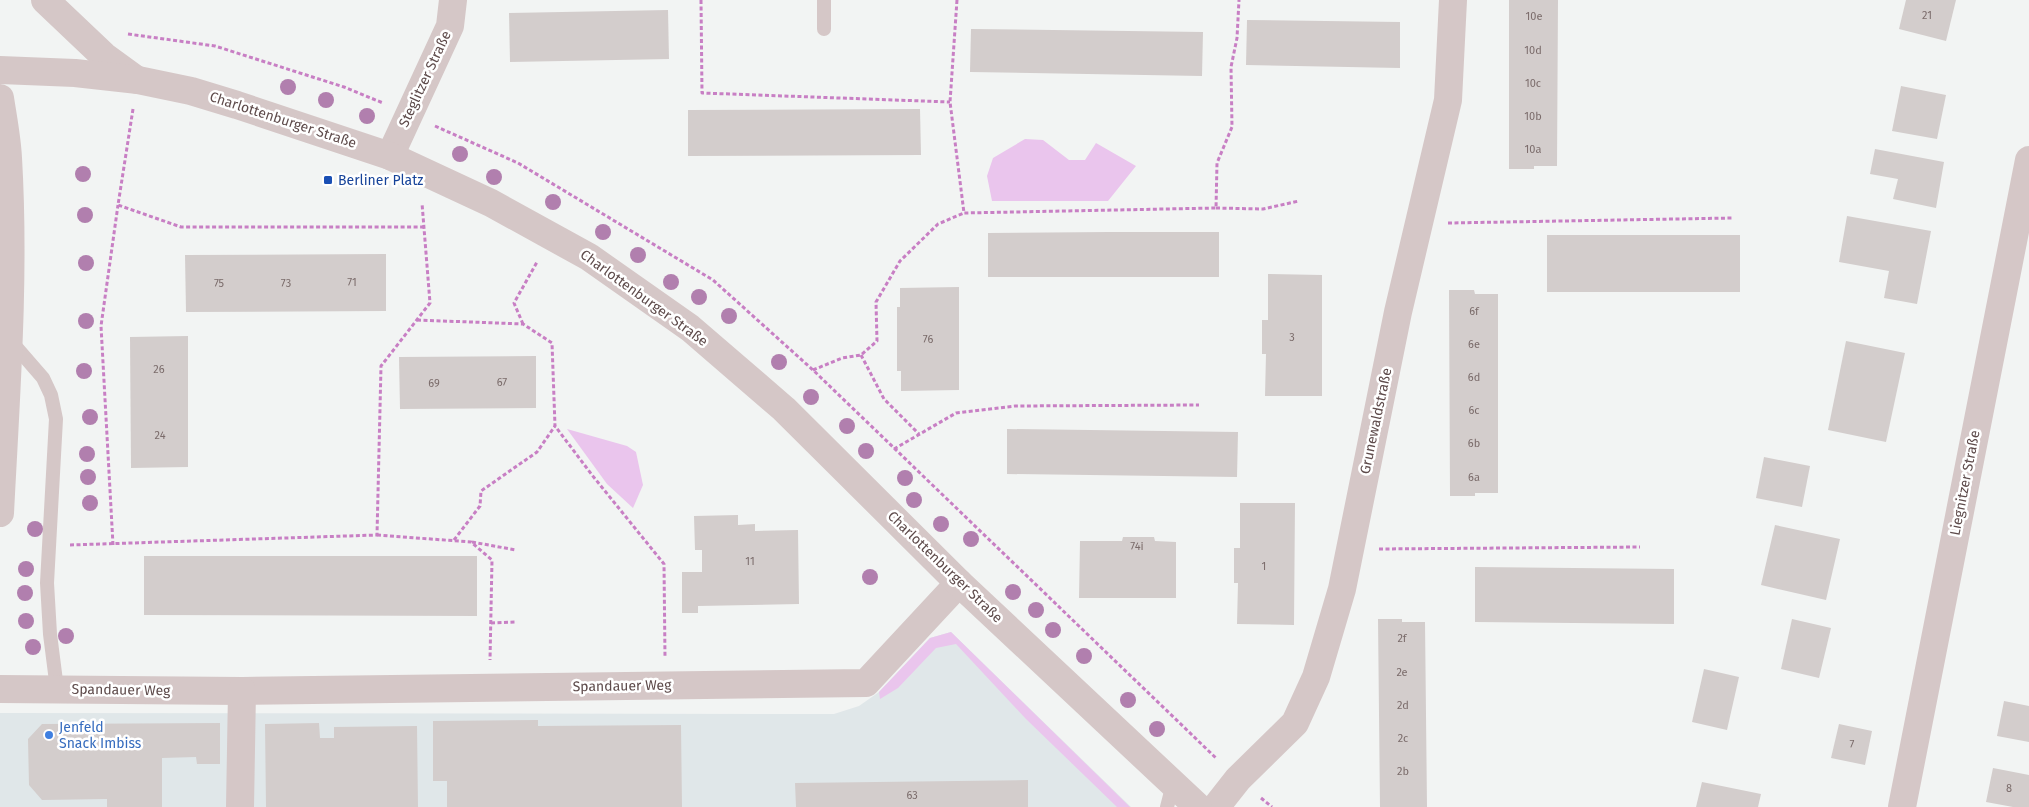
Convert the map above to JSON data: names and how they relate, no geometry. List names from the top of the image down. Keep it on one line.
{"streets":{"street":["Steglitzer Straße","Charlottenburger Straße","Grunewaldstraße","Liegnitzer Straße","Spandauer Weg"]},"crossings":[["Steglitzer Straße","Charlottenburger Straße"],["Charlottenburger Straße","Spandauer Weg"]],"places":{"transit":["Berliner Platz"],"other":["Jenfeld Snack Imbiss"]},"house_numbers":["21","10e","10d","10c","10b","10a","71","75","73","6f","3","76","6e","26","6d","67","69","6c","24","6b","6a","74i","11","1","2f","2e","2d","2c","7","2b","8","63"]}
